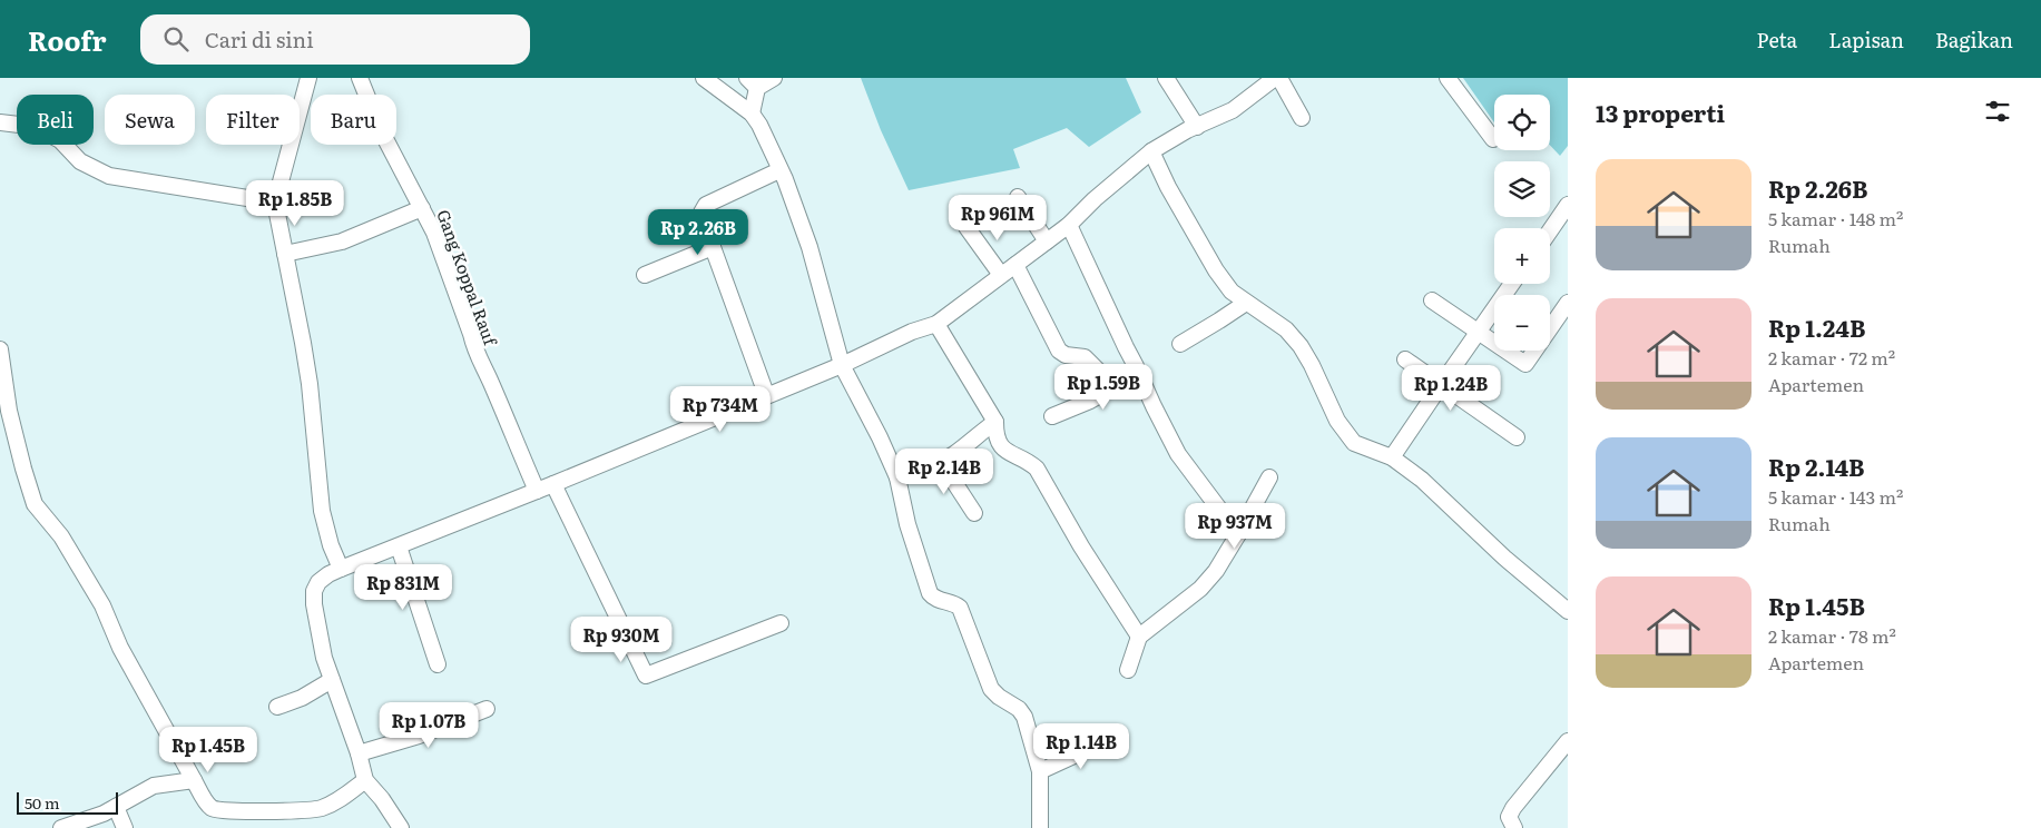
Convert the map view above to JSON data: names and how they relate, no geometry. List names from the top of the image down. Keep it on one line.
{"streets":{"street":["Gang Koppal Rauf"]},"scale_bar":"50 m","page":{"header":"Roofr","search":"Cari di sini","nav":["Peta","Lapisan","Bagikan"],"heading":"13 properti","map_buttons":["+","−"],"chip":["Beli","Sewa","Filter","Baru"],"list":[{"name":"Rp 2.26B","note":"5 kamar · 148 m² · Rumah"},{"name":"Rp 1.24B","note":"2 kamar · 72 m² · Apartemen"},{"name":"Rp 2.14B","note":"5 kamar · 143 m² · Rumah"},{"name":"Rp 1.45B","note":"2 kamar · 78 m² · Apartemen"}],"price":["Rp 1.85B","Rp 961M","Rp 2.26B","Rp 1.59B","Rp 1.24B","Rp 734M","Rp 2.14B","Rp 937M","Rp 831M","Rp 930M","Rp 1.07B","Rp 1.14B","Rp 1.45B"],"scale":"50 m"}}
